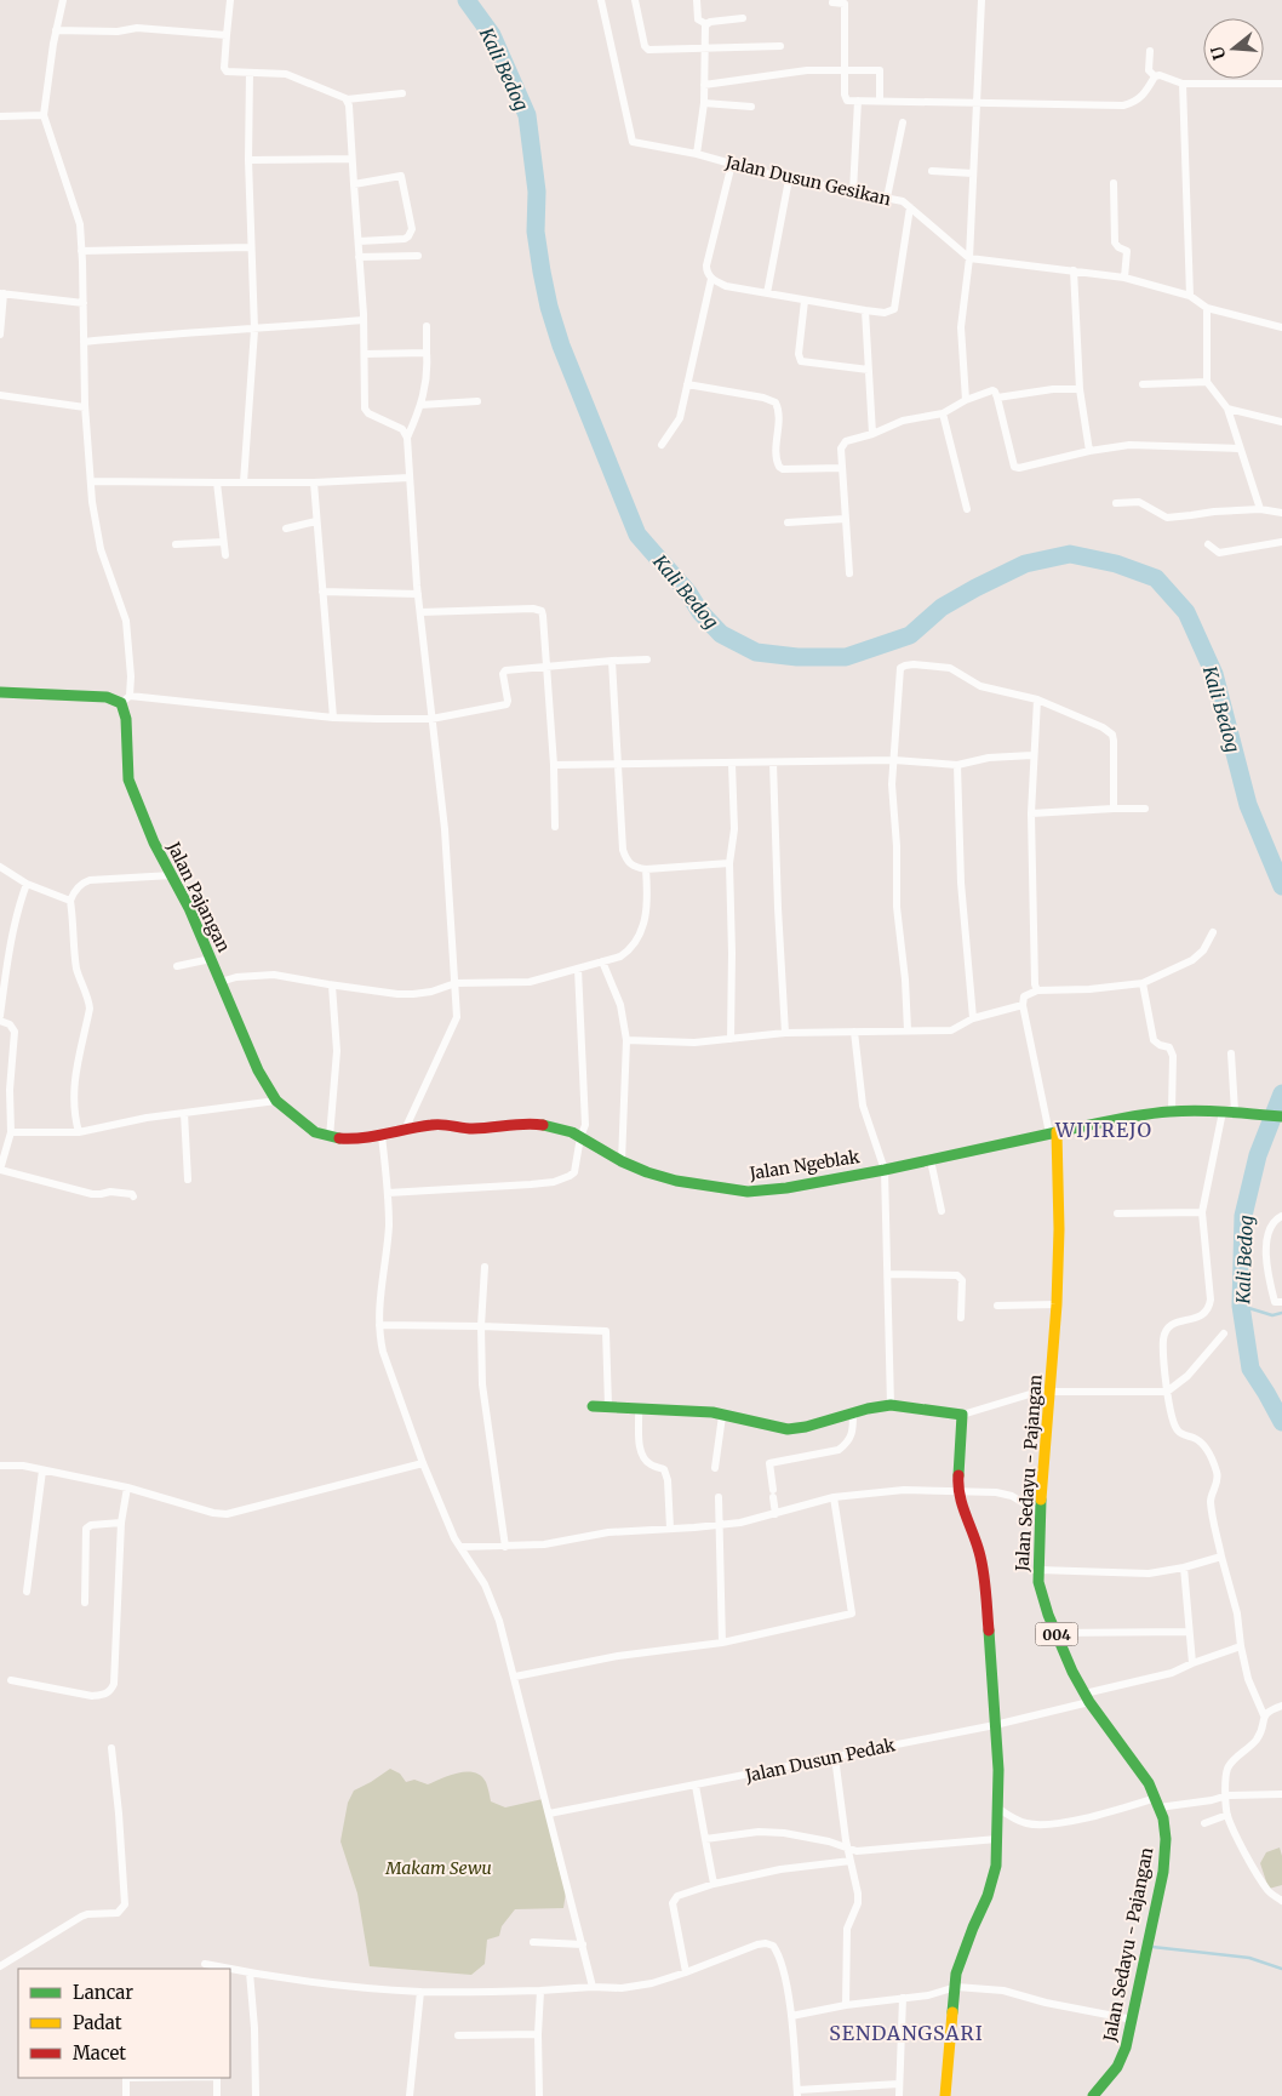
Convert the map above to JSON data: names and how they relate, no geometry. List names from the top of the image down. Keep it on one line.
{"streets":{"main road":["Jalan Pajangan","Jalan Ngeblak","Jalan Sedayu - Pajangan","004"],"street":["Jalan Dusun Gesikan","Jalan Dusun Pedak"]},"crossings":[["Jalan Pajangan","Jalan Ngeblak"],["Jalan Ngeblak","Jalan Sedayu - Pajangan"],["Jalan Sedayu - Pajangan","Jalan Dusun Pedak"]],"districts":["WIJIREJO","SENDANGSARI"],"water":["Kali Bedog"],"parks":["Makam Sewu"],"legend":["Lancar","Padat","Macet"],"north":"left"}
